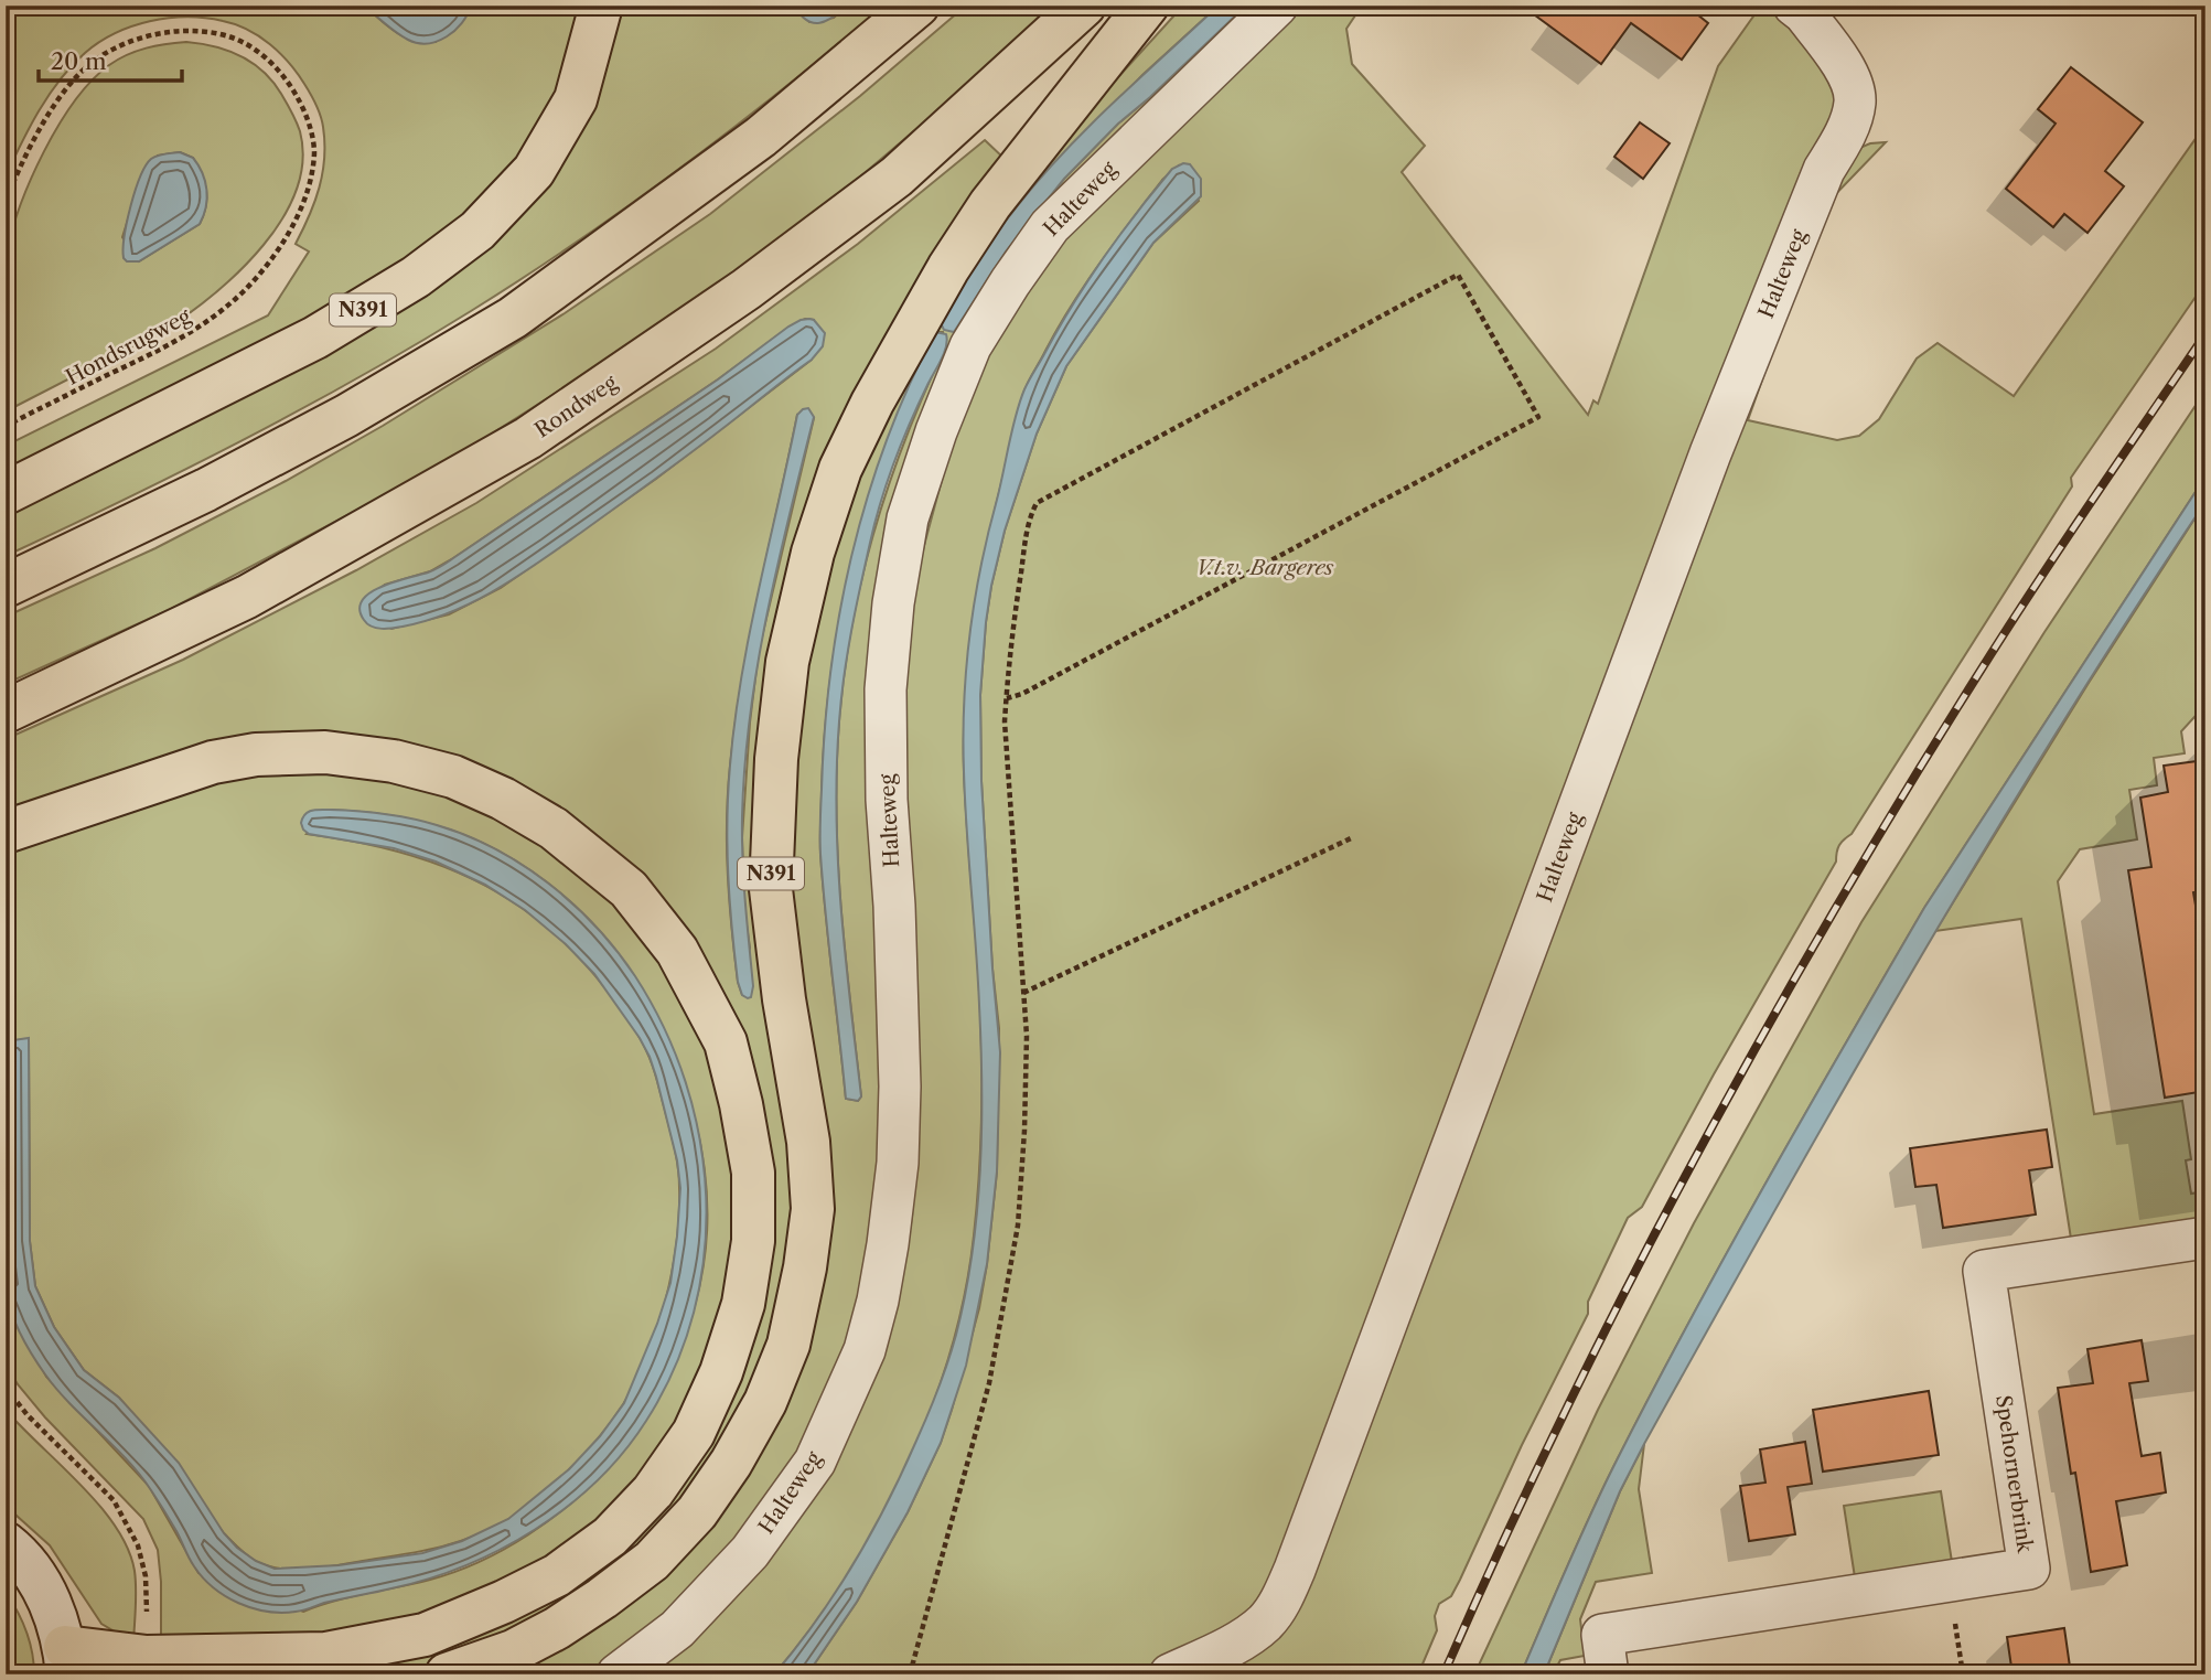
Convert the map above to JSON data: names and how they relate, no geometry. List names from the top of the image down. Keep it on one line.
{"streets":{"main road":["N391","Rondweg"],"street":["Halteweg","Spehornerbrink"],"path":["Hondsrugweg"]},"parks":["V.t.v. Bargeres"],"scale_bar":"20 m"}
